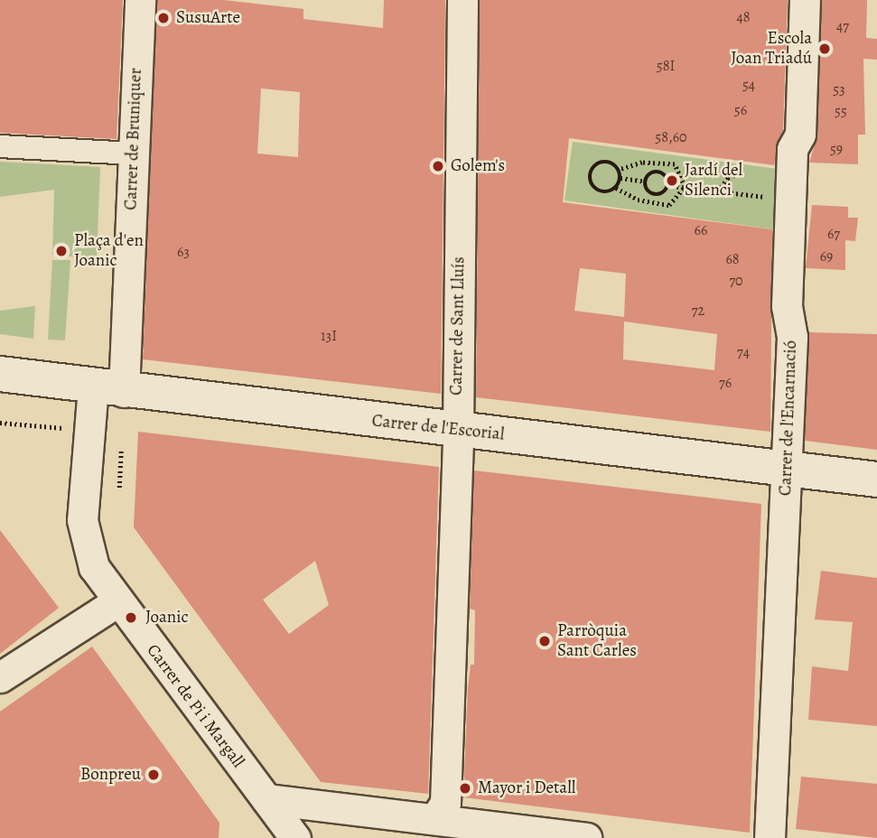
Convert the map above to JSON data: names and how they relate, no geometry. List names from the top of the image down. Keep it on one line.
{"streets":{"street":["Carrer de Bruniquer","Carrer de Sant Lluís","Carrer de l'Encarnació","Carrer de l'Escorial","Carrer de Pi i Margall"]},"crossings":[["Carrer de Bruniquer","Carrer de l'Escorial"],["Carrer de Bruniquer","Carrer de Pi i Margall"],["Carrer de Sant Lluís","Carrer de l'Escorial"],["Carrer de l'Encarnació","Carrer de l'Escorial"],["Carrer de l'Escorial","Carrer de Pi i Margall"]],"places":["SusuArte","Escola Joan Triadú","Golem's","Jardí del Silenci","Plaça d'en Joanic","Joanic","Parròquia Sant Carles","Bonpreu","Mayor i Detall"],"house_numbers":["48","47","58I","54","53","56","55","58,60","59","66","67","63","69","68","70","72","13I","74","76"]}
